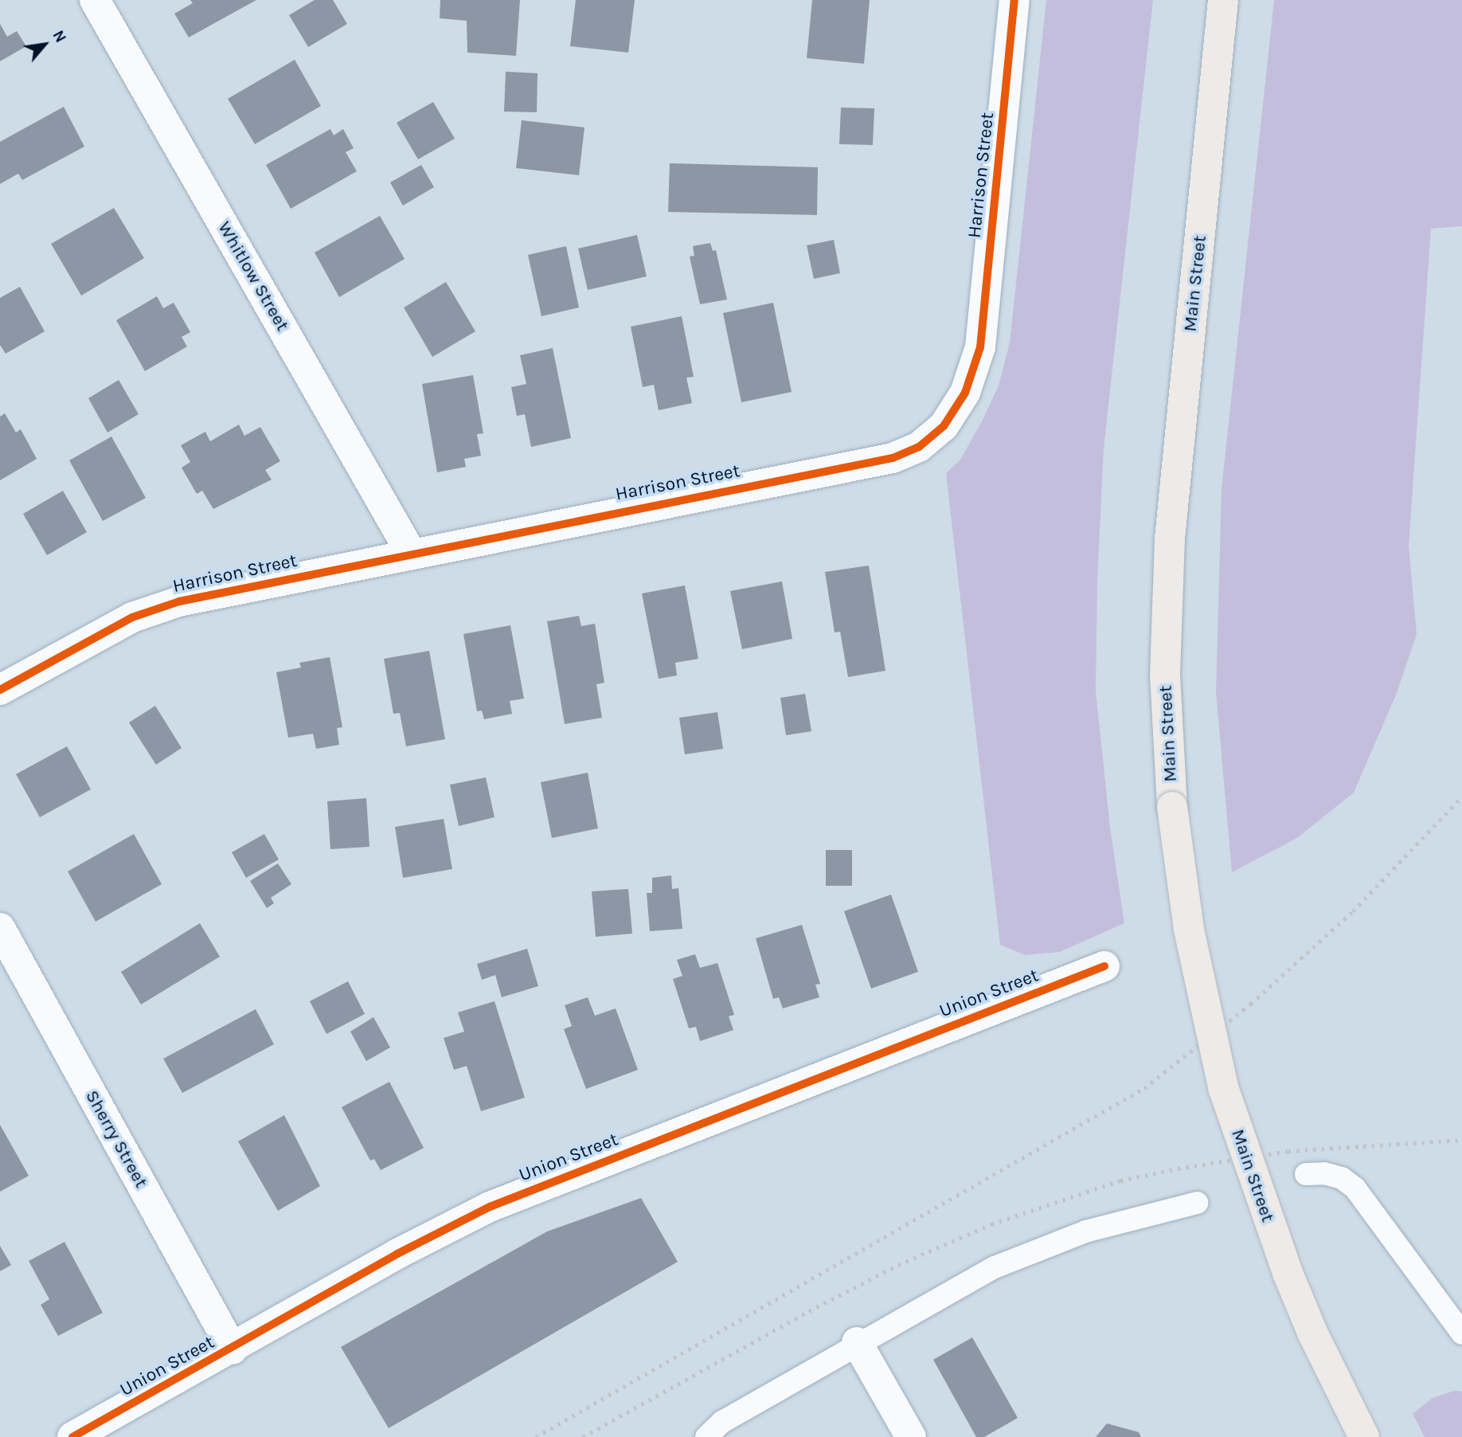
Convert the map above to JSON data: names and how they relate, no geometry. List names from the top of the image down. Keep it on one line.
{"streets":{"main road":["Main Street"],"street":["Harrison Street","Whitlow Street","Union Street","Sherry Street"]},"crossings":[["Harrison Street","Whitlow Street"],["Union Street","Sherry Street"]],"north":"top right"}
